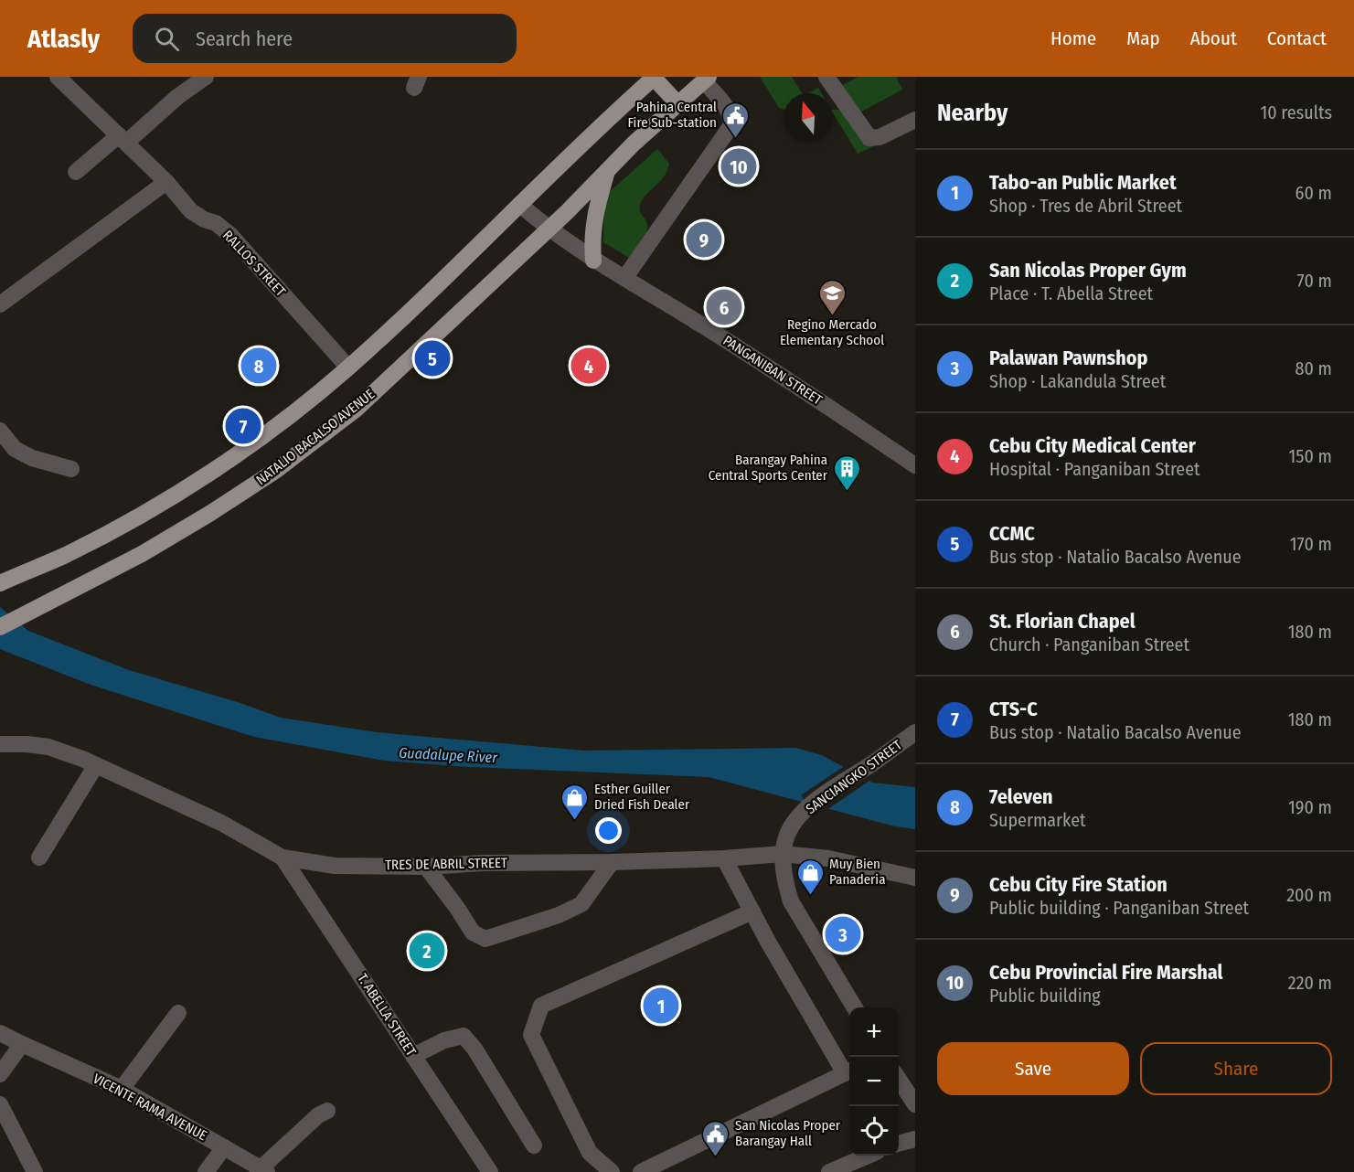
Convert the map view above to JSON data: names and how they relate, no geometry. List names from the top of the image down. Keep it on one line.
{"streets":{"main road":["NATALIO BACALSO AVENUE"],"street":["RALLOS STREET","PANGANIBAN STREET","SANCIANGKO STREET","TRES DE ABRIL STREET","T. ABELLA STREET","VICENTE RAMA AVENUE"]},"crossings":[["PANGANIBAN STREET","NATALIO BACALSO AVENUE"],["SANCIANGKO STREET","TRES DE ABRIL STREET"],["TRES DE ABRIL STREET","T. ABELLA STREET"]],"water":["Guadalupe River"],"places":{"public building":["Pahina Central Fire Sub-station","San Nicolas Proper Barangay Hall"],"school or university":["Regino Mercado Elementary School"],"building":["Barangay Pahina Central Sports Center"],"shop":["Esther Guiller Dried Fish Dealer","Muy Bien Panaderia"]},"north":"top","page":{"header":"Atlasly","search":"Search here","nav":["Home","Map","About","Contact"],"heading":["Nearby","10 results"],"pins":["10","9","6","5","4","8","7","3","2","1"],"list":[{"mark":"1","name":"Tabo-an Public Market","note":"Shop · Tres de Abril Street","value":"60 m"},{"mark":"2","name":"San Nicolas Proper Gym","note":"Place · T. Abella Street","value":"70 m"},{"mark":"3","name":"Palawan Pawnshop","note":"Shop · Lakandula Street","value":"80 m"},{"mark":"4","name":"Cebu City Medical Center","note":"Hospital · Panganiban Street","value":"150 m"},{"mark":"5","name":"CCMC","note":"Bus stop · Natalio Bacalso Avenue","value":"170 m"},{"mark":"6","name":"St. Florian Chapel","note":"Church · Panganiban Street","value":"180 m"},{"mark":"7","name":"CTS-C","note":"Bus stop · Natalio Bacalso Avenue","value":"180 m"},{"mark":"8","name":"7eleven","note":"Supermarket","value":"190 m"},{"mark":"9","name":"Cebu City Fire Station","note":"Public building · Panganiban Street","value":"200 m"},{"mark":"10","name":"Cebu Provincial Fire Marshal","note":"Public building","value":"220 m"}],"map_buttons":["+","−"],"buttons":["Save","Share"]}}
